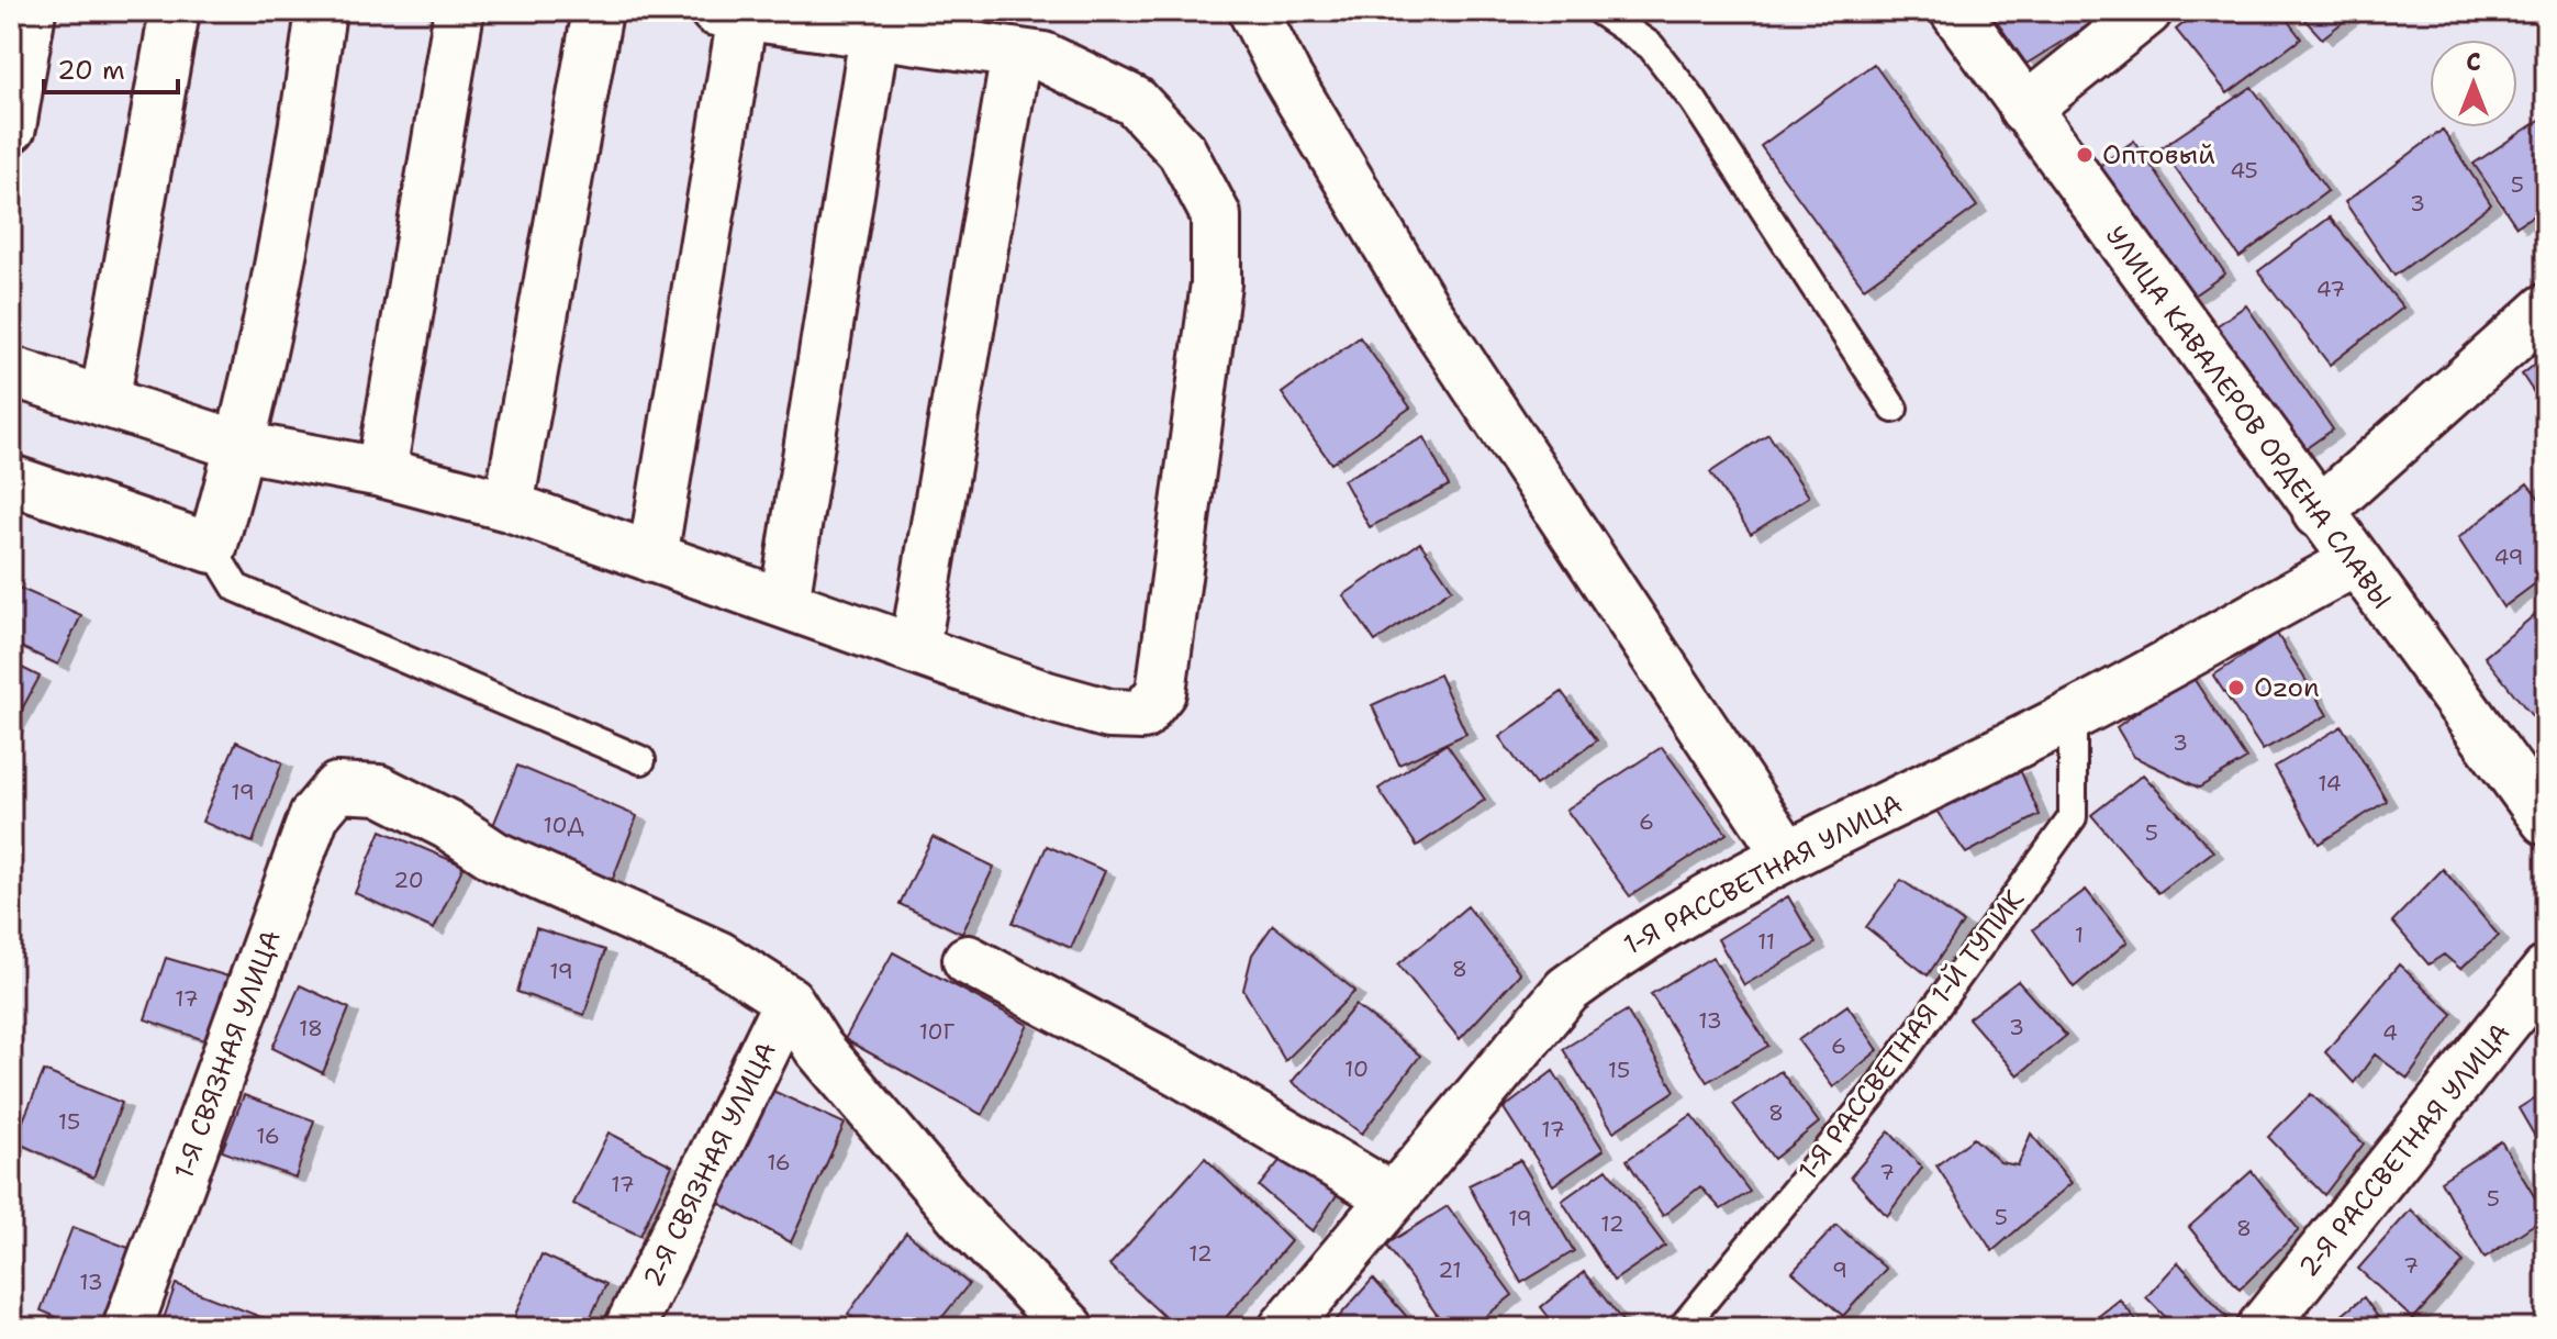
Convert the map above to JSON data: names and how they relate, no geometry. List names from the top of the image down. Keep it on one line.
{"streets":{"street":["УЛИЦА КАВАЛЕРОВ ОРДЕНА СЛАВЫ","1-Я РАССВЕТНАЯ УЛИЦА","1-Я СВЯЗНАЯ УЛИЦА","2-Я РАССВЕТНАЯ УЛИЦА","2-Я СВЯЗНАЯ УЛИЦА"],"lane":["1-Я РАССВЕТНАЯ 1-Й ТУПИК"]},"crossings":[["УЛИЦА КАВАЛЕРОВ ОРДЕНА СЛАВЫ","1-Я РАССВЕТНАЯ УЛИЦА"],["1-Я РАССВЕТНАЯ УЛИЦА","1-Я РАССВЕТНАЯ 1-Й ТУПИК"],["1-Я СВЯЗНАЯ УЛИЦА","2-Я СВЯЗНАЯ УЛИЦА"]],"places":["Оптовый","Ozon"],"house_numbers":["45","5","3","47","49","3","14","19","6","10Д","5","20","1","11","8","19","17","13","3","18","10Г","4","6","10","15","8","15","17","16","16","7","17","5","5","19","12","8","12","7","21","9","13"],"scale_bar":"20 m","north":"top"}
